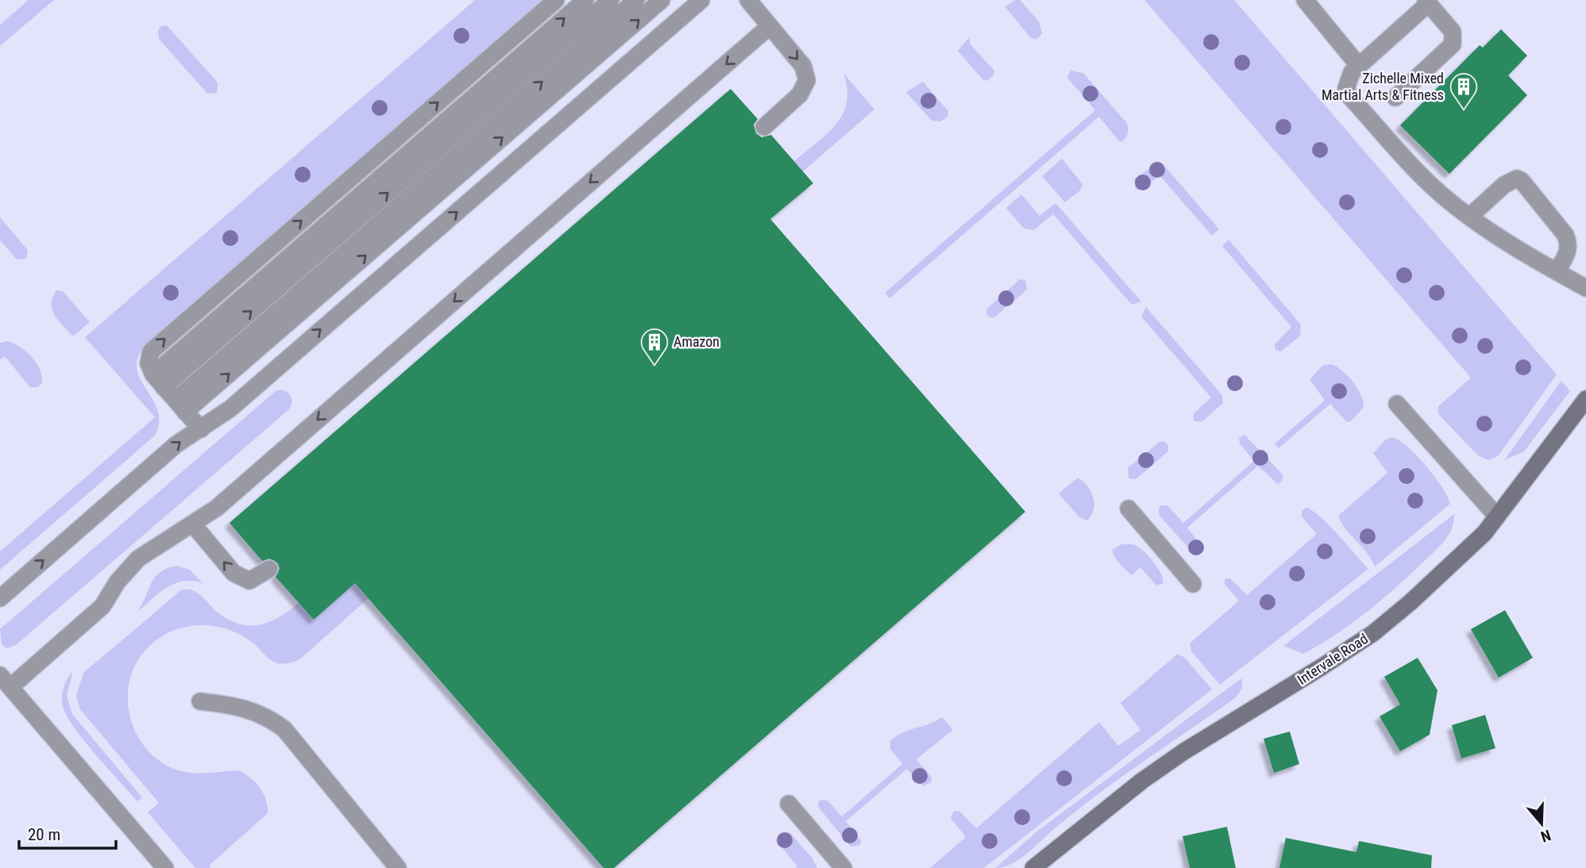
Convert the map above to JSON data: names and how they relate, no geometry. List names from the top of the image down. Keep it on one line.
{"streets":{"main road":["Intervale Road"]},"places":{"building":["Zichelle Mixed Martial Arts & Fitness","Amazon"]},"scale_bar":"20 m","north":"bottom"}
